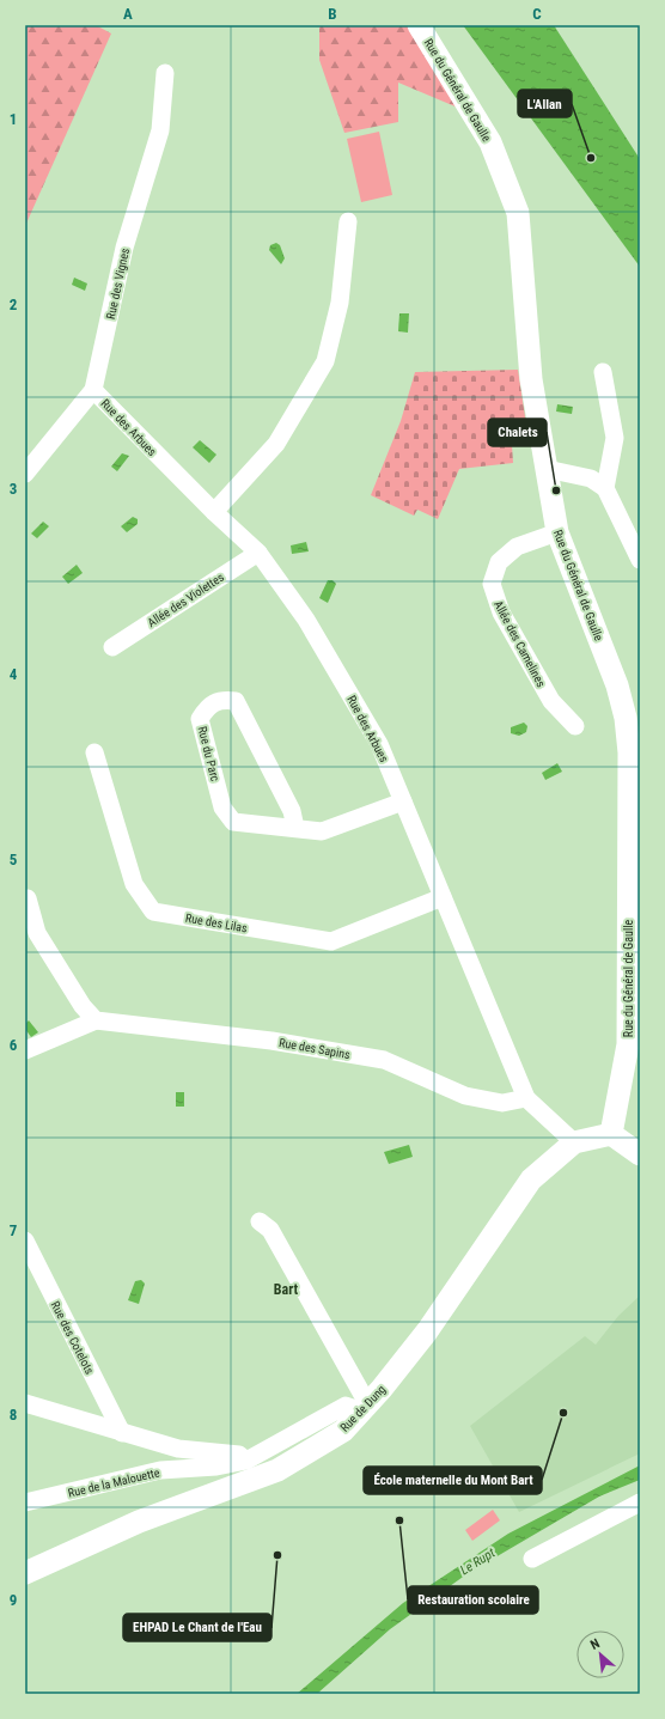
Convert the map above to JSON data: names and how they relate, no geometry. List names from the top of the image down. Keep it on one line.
{"streets":{"main road":["Rue du Général de Gaulle","Rue de Dung"],"street":["Rue des Vignes","Rue des Arbues","Allée des Violettes","Allée des Camelines","Rue du Parc","Rue des Lilas","Rue des Sapins","Rue des Cotelots","Rue de la Malouette"]},"crossings":[["Rue du Général de Gaulle","Allée des Camelines"],["Rue du Général de Gaulle","Rue de Dung"],["Rue des Vignes","Rue des Arbues"],["Rue des Arbues","Allée des Violettes"],["Rue des Arbues","Rue du Parc"],["Rue des Arbues","Rue des Lilas"],["Rue des Arbues","Rue des Sapins"],["Rue des Arbues","Rue de Dung"],["Rue de Dung","Rue de la Malouette"]],"districts":["Bart"],"water":["Le Rupt"],"places":["L'Allan","Chalets","École maternelle du Mont Bart","Restauration scolaire","EHPAD Le Chant de l'Eau"],"north":"top left","grid":{"columns":["A","B","C"],"rows":["1","2","3","4","5","6","7","8","9"]}}
